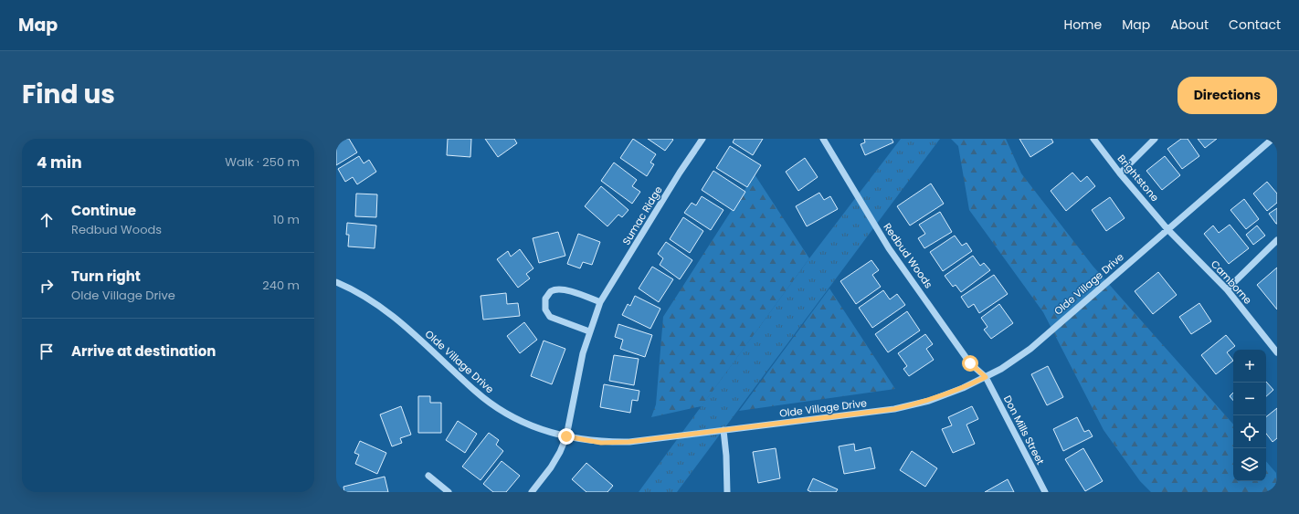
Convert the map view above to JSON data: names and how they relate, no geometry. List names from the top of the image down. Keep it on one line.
{"streets":{"street":["Brightstone","Sumac Ridge","Redbud Woods","Camborne","Olde Village Drive","Don Mills Street"]},"crossings":[["Brightstone","Camborne"],["Brightstone","Olde Village Drive"],["Sumac Ridge","Olde Village Drive"],["Redbud Woods","Olde Village Drive"],["Redbud Woods","Don Mills Street"],["Camborne","Olde Village Drive"],["Olde Village Drive","Don Mills Street"]],"page":{"header":"Map","nav":["Home","Map","About","Contact"],"title":"Find us","buttons":"Directions","heading":["4 min","Walk · 250 m"],"list":[["Continue","Redbud Woods","10 m"],["Turn right","Olde Village Drive","240 m"],"Arrive at destination"],"map_buttons":["+","−"]}}
